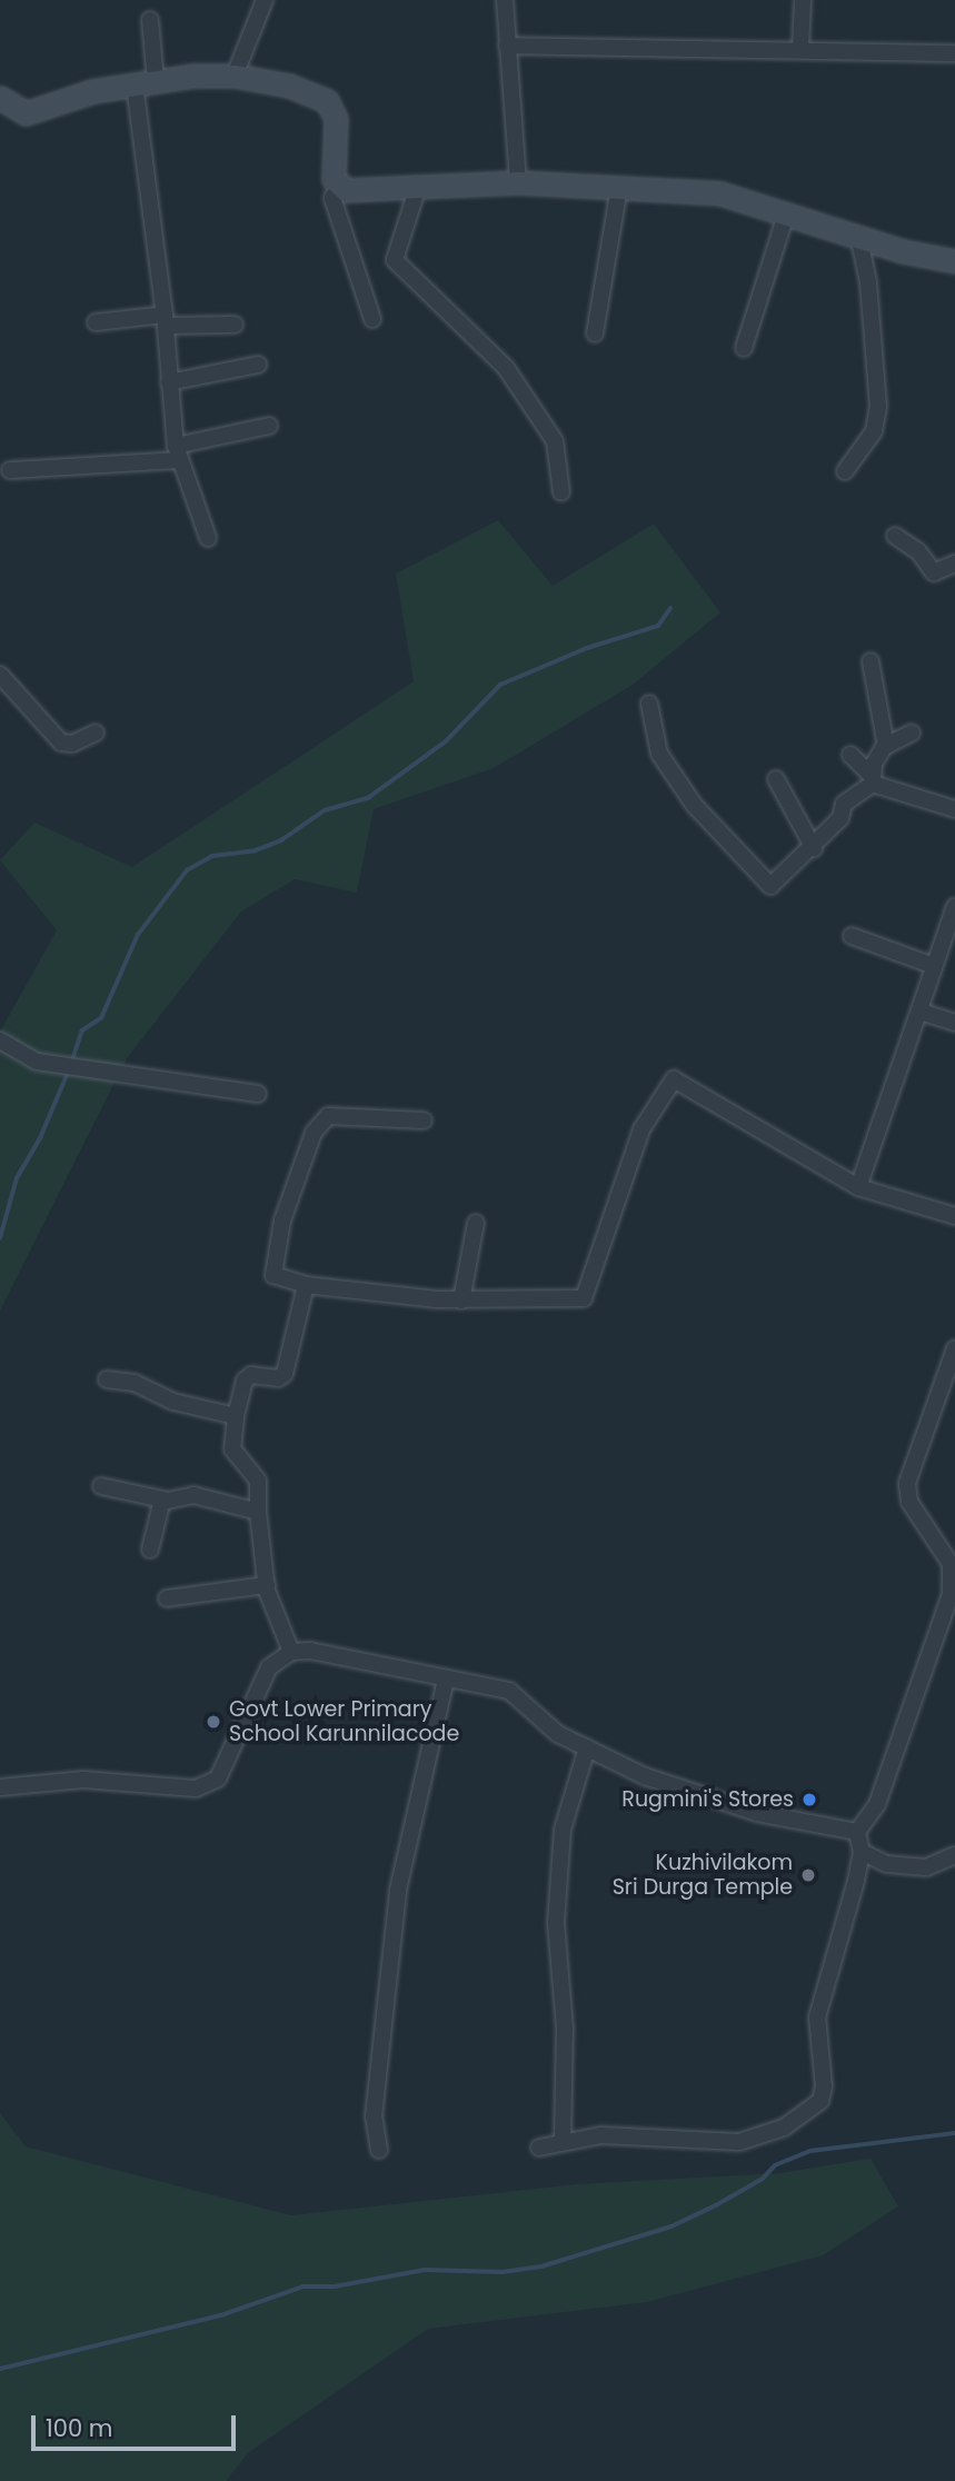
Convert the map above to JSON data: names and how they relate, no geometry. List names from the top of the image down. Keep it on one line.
{"places":["Govt Lower Primary School Karunnilacode","Rugmini's Stores","Kuzhivilakom Sri Durga Temple"],"scale_bar":"100 m"}
